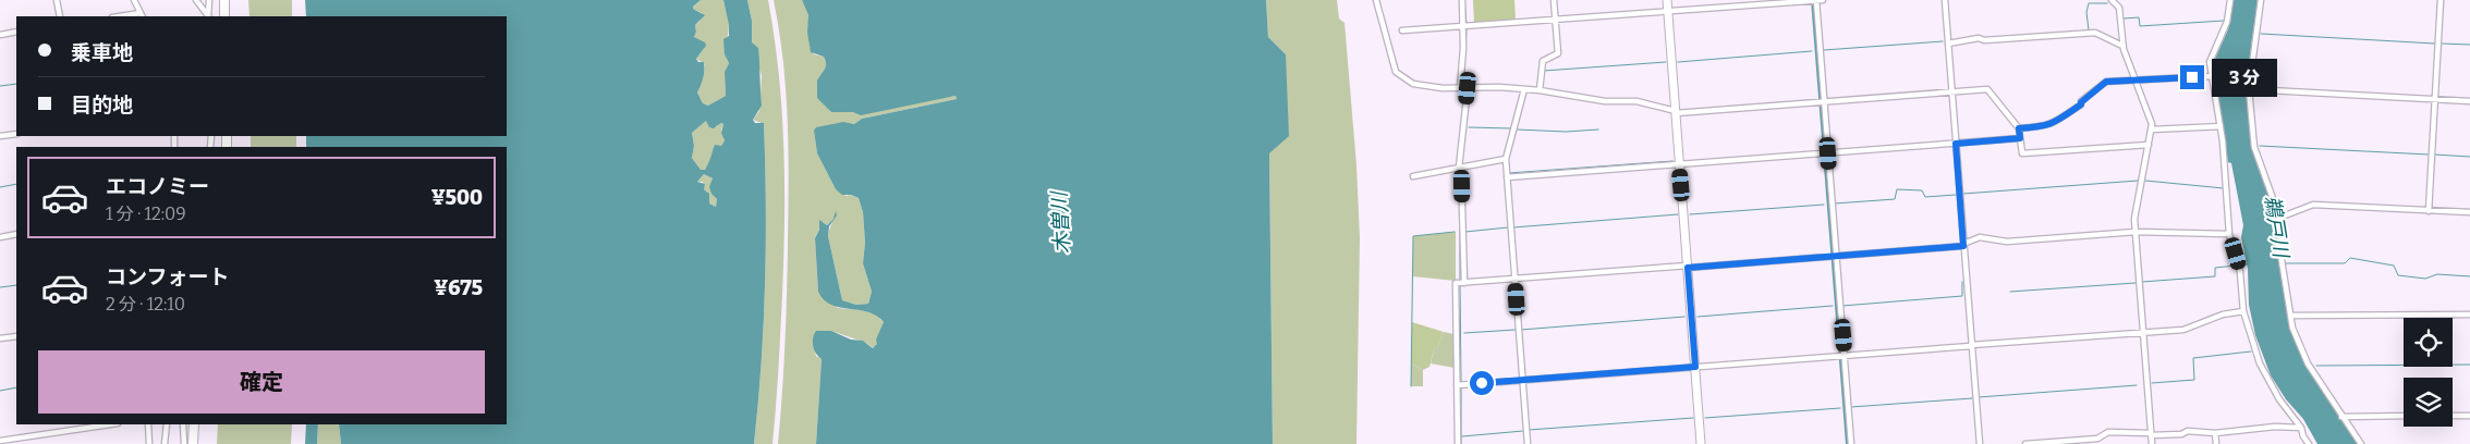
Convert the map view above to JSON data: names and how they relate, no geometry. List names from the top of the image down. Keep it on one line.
{"water":["木曽川","鵜戸川"],"page":{"banner":["乗車地","目的地"],"bubble":"3 分","list":[{"name":"エコノミー","note":"1 分 · 12:09","value":"¥500"},{"name":"コンフォート","note":"2 分 · 12:10","value":"¥675"}],"buttons":"確定"}}
